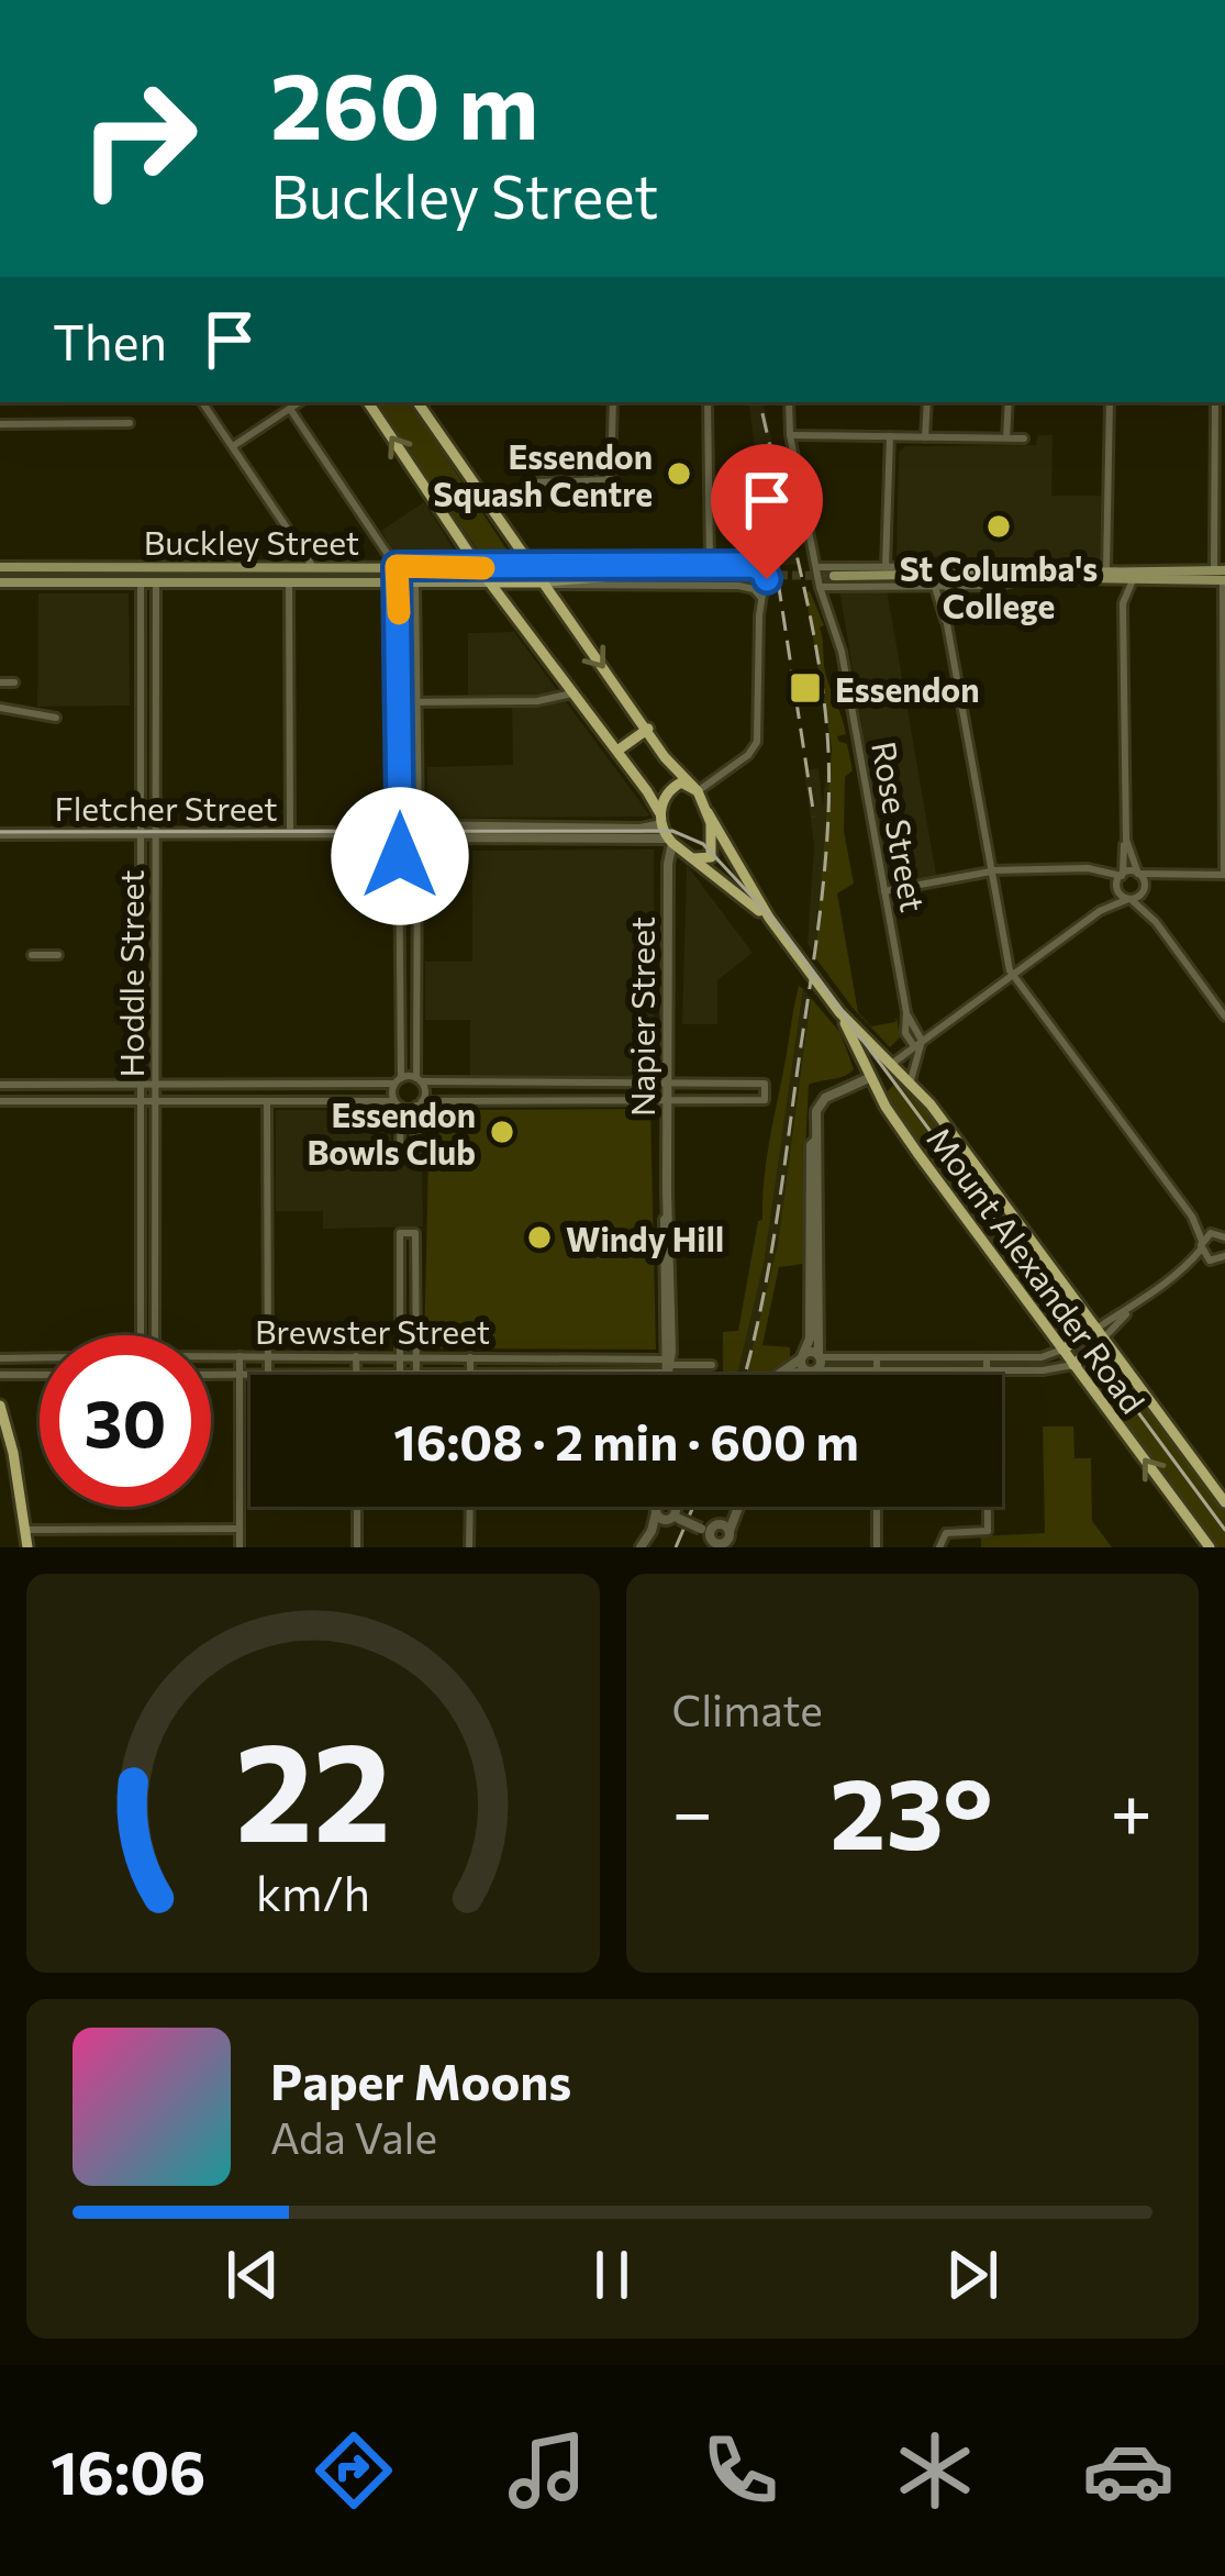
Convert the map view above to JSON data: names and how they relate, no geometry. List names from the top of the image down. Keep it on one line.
{"streets":{"main road":["Buckley Street","Mount Alexander Road"],"street":["Fletcher Street","Rose Street","Hoddle Street","Napier Street","Brewster Street"]},"crossings":[["Buckley Street","Hoddle Street"],["Fletcher Street","Hoddle Street"],["Napier Street","Mount Alexander Road"],["Napier Street","Brewster Street"]],"places":{"other":["Essendon Squash Centre","St Columba's College","Essendon Bowls Club","Windy Hill"],"transit":["Essendon"]},"page":{"turn":["260 m","Buckley Street"],"then":"Then","limit":"30","trip":"16:08 · 2 min · 600 m","tile":"Climate","heat":["−","23°","+"],"song":["Paper Moons","Ada Vale"],"tabs":"16:06","gauge":["22","km/h"]}}
